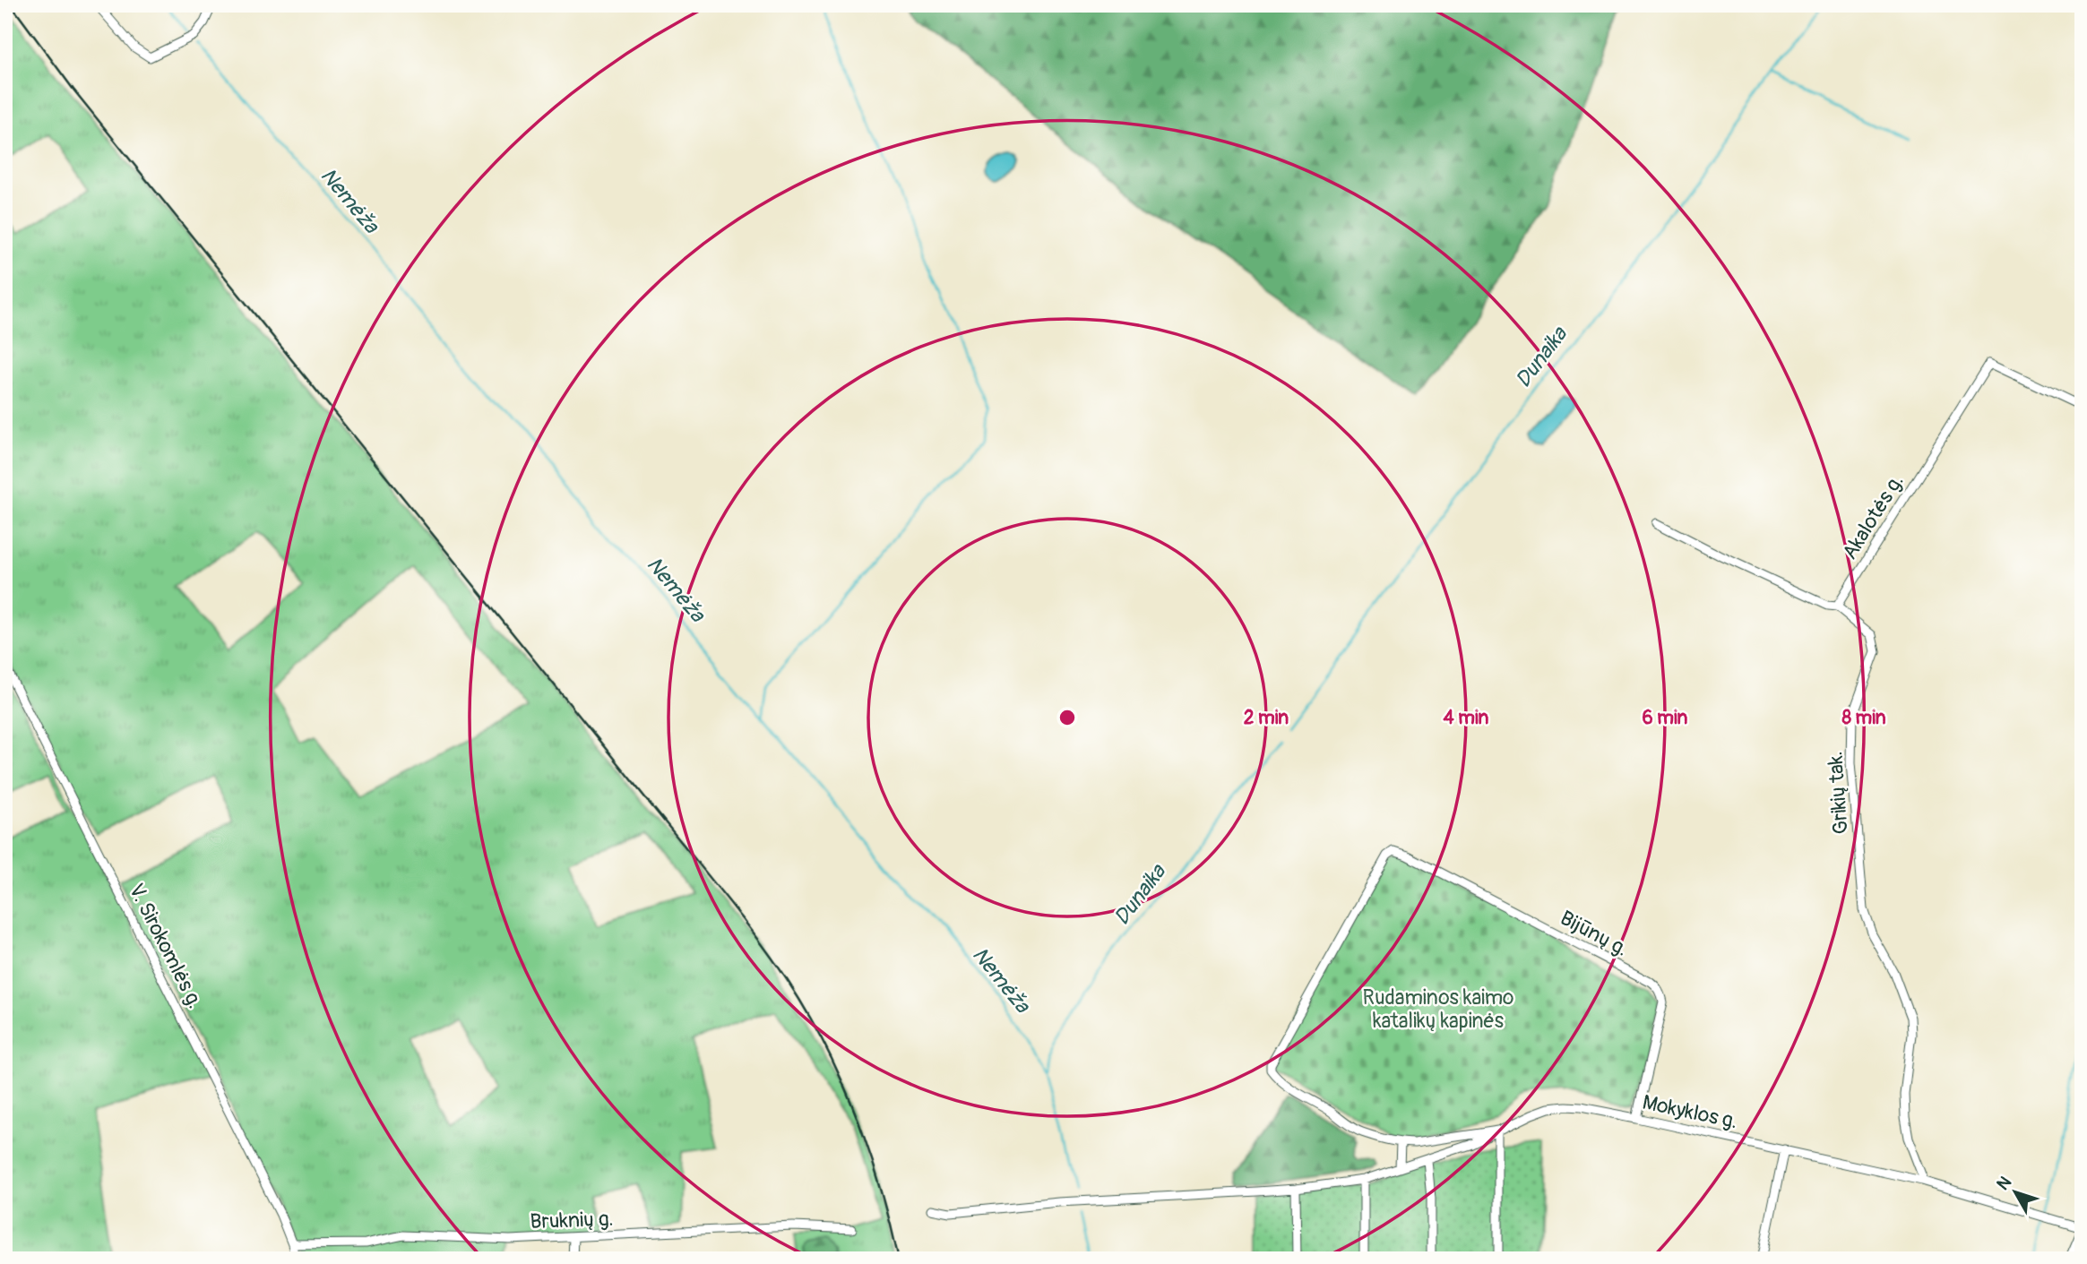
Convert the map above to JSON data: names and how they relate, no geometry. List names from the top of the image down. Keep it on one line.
{"streets":{"street":["Akalotės g.","Grikių tak.","Bijūnų g.","V. Sirokomlės g.","Mokyklos g.","Bruknių g."]},"crossings":[["Akalotės g.","Grikių tak."],["Grikių tak.","Mokyklos g."],["Bijūnų g.","Mokyklos g."],["V. Sirokomlės g.","Bruknių g."]],"water":["Nemėža","Dunaika"],"parks":["Rudaminos kaimo katalikų kapinės"],"north":"top left","rings":["2 min","4 min","6 min","8 min"]}
